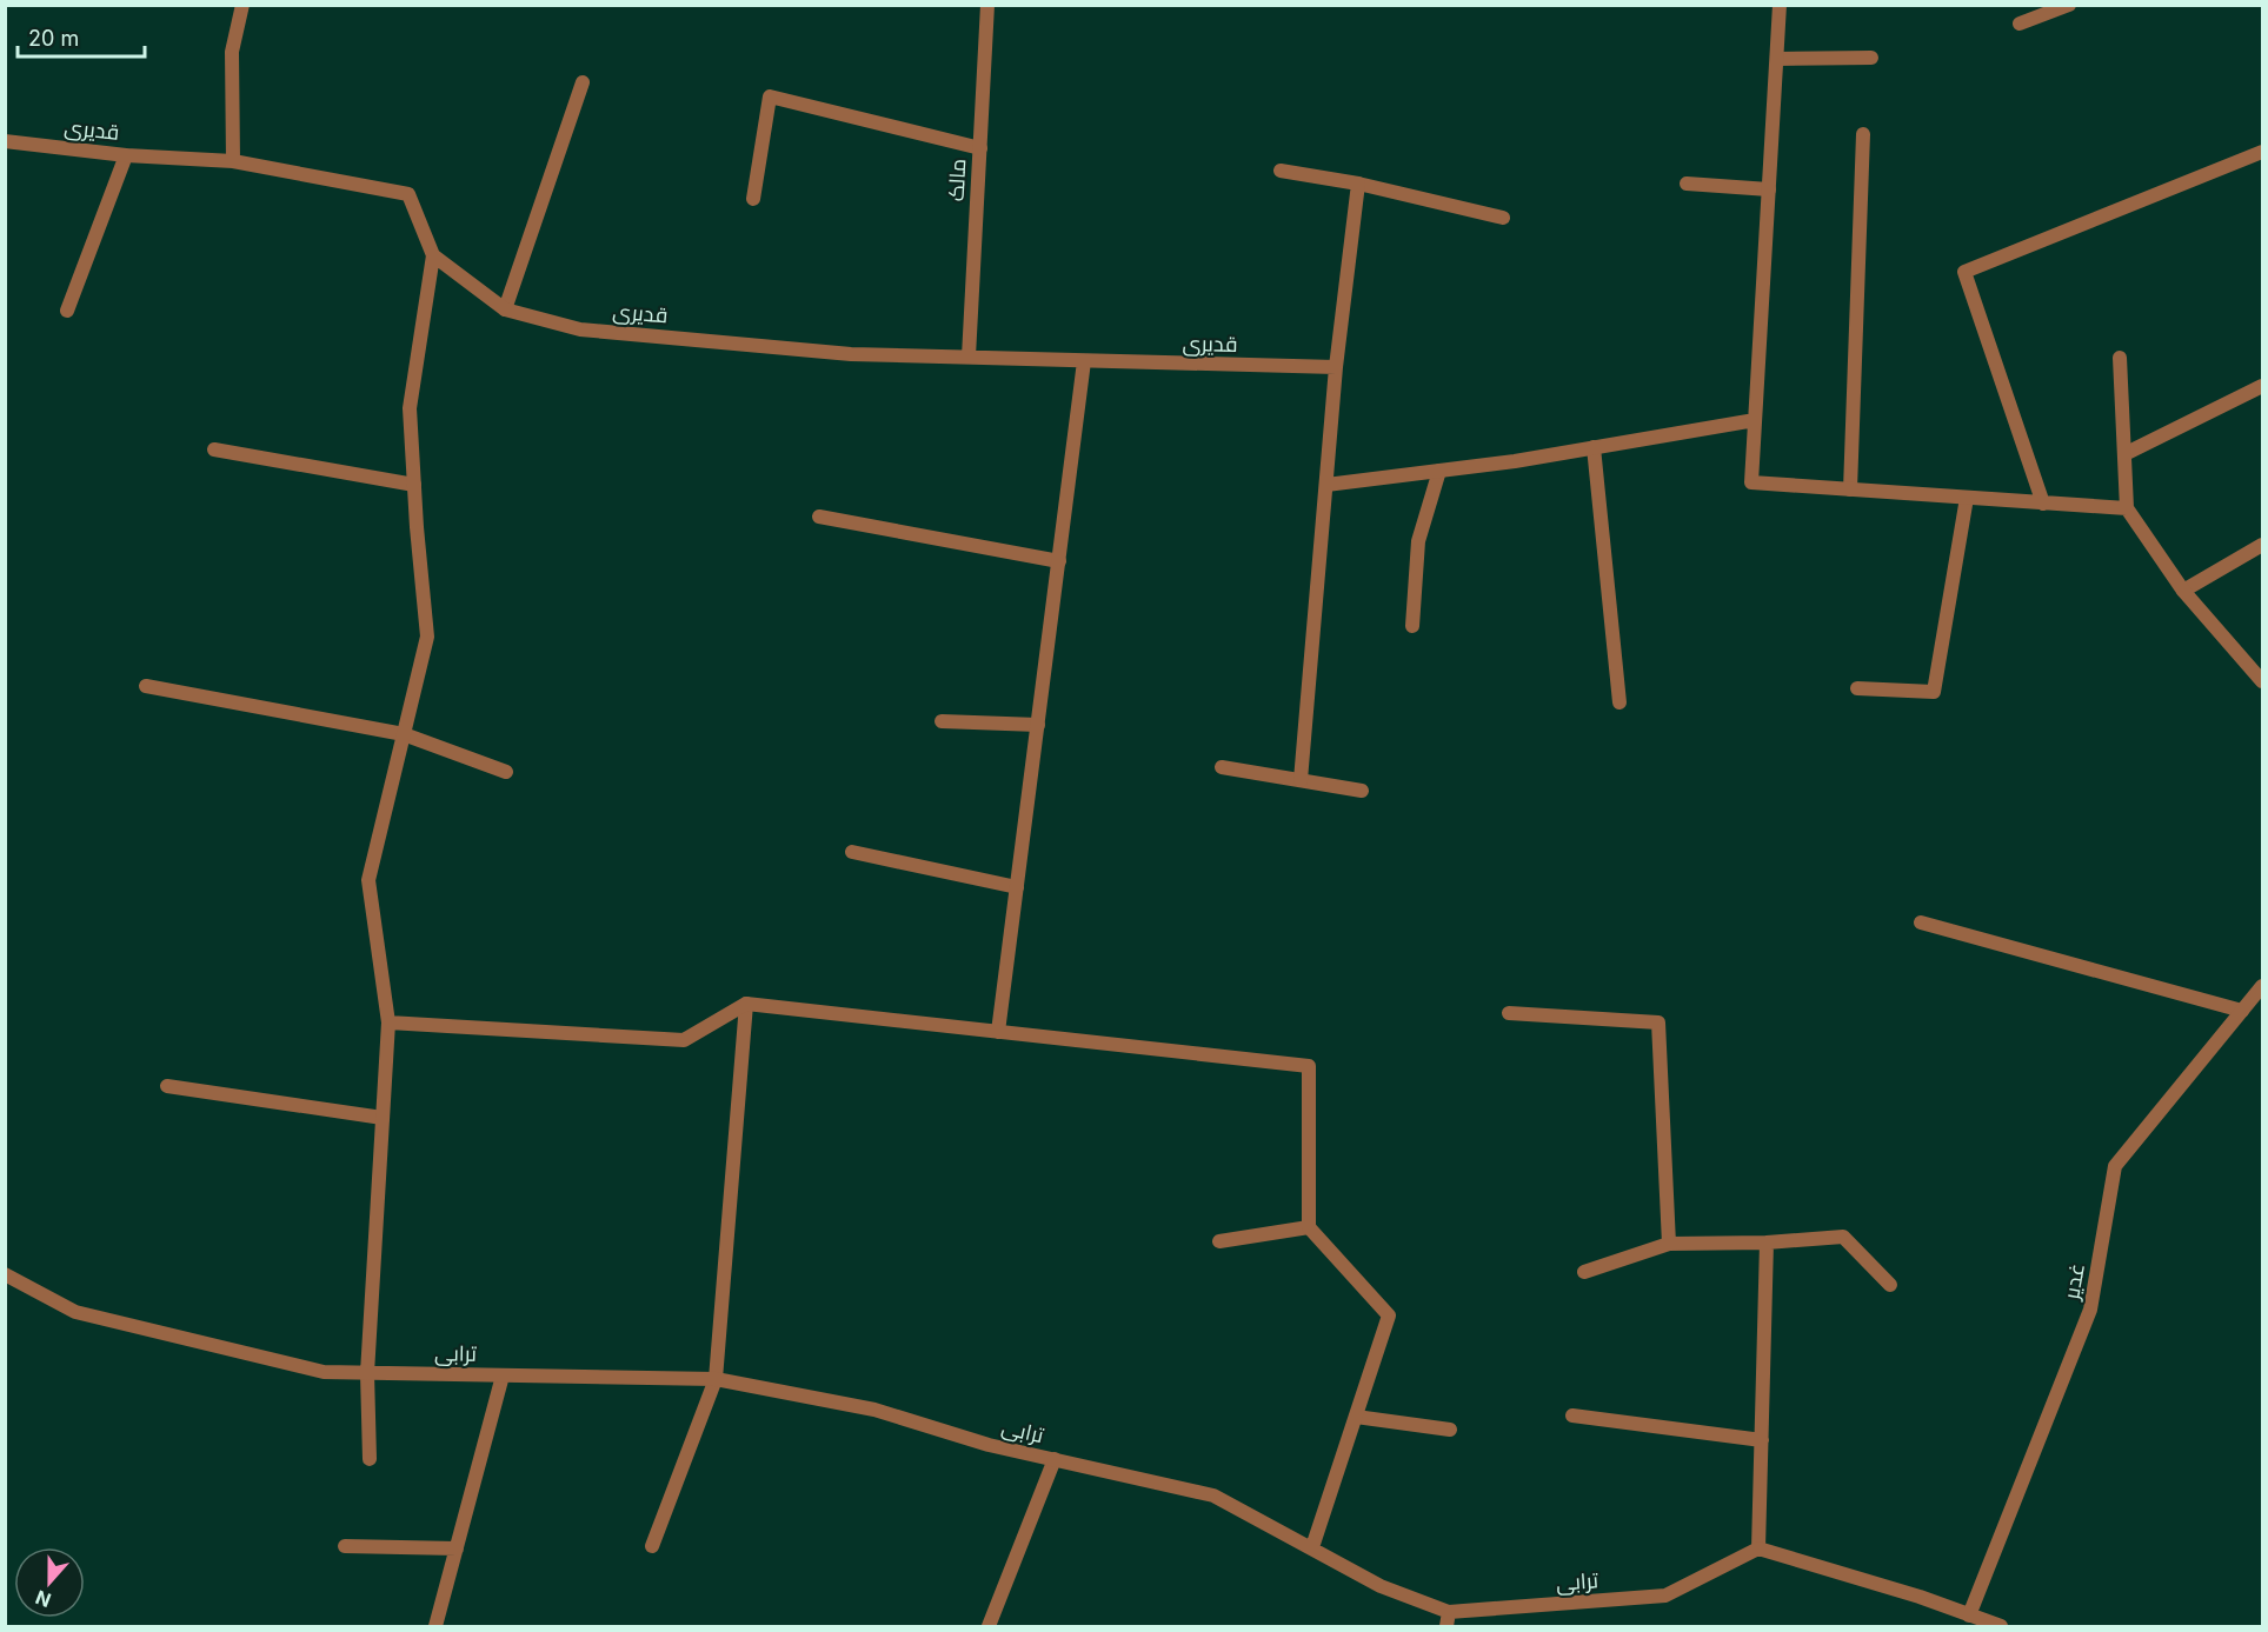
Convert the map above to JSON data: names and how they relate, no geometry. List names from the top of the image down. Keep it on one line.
{"streets":{"street":["قدیری","مالک","غدیر","ترابی"]},"crossings":[["قدیری","مالک"]],"scale_bar":"20 m","north":"bottom"}
